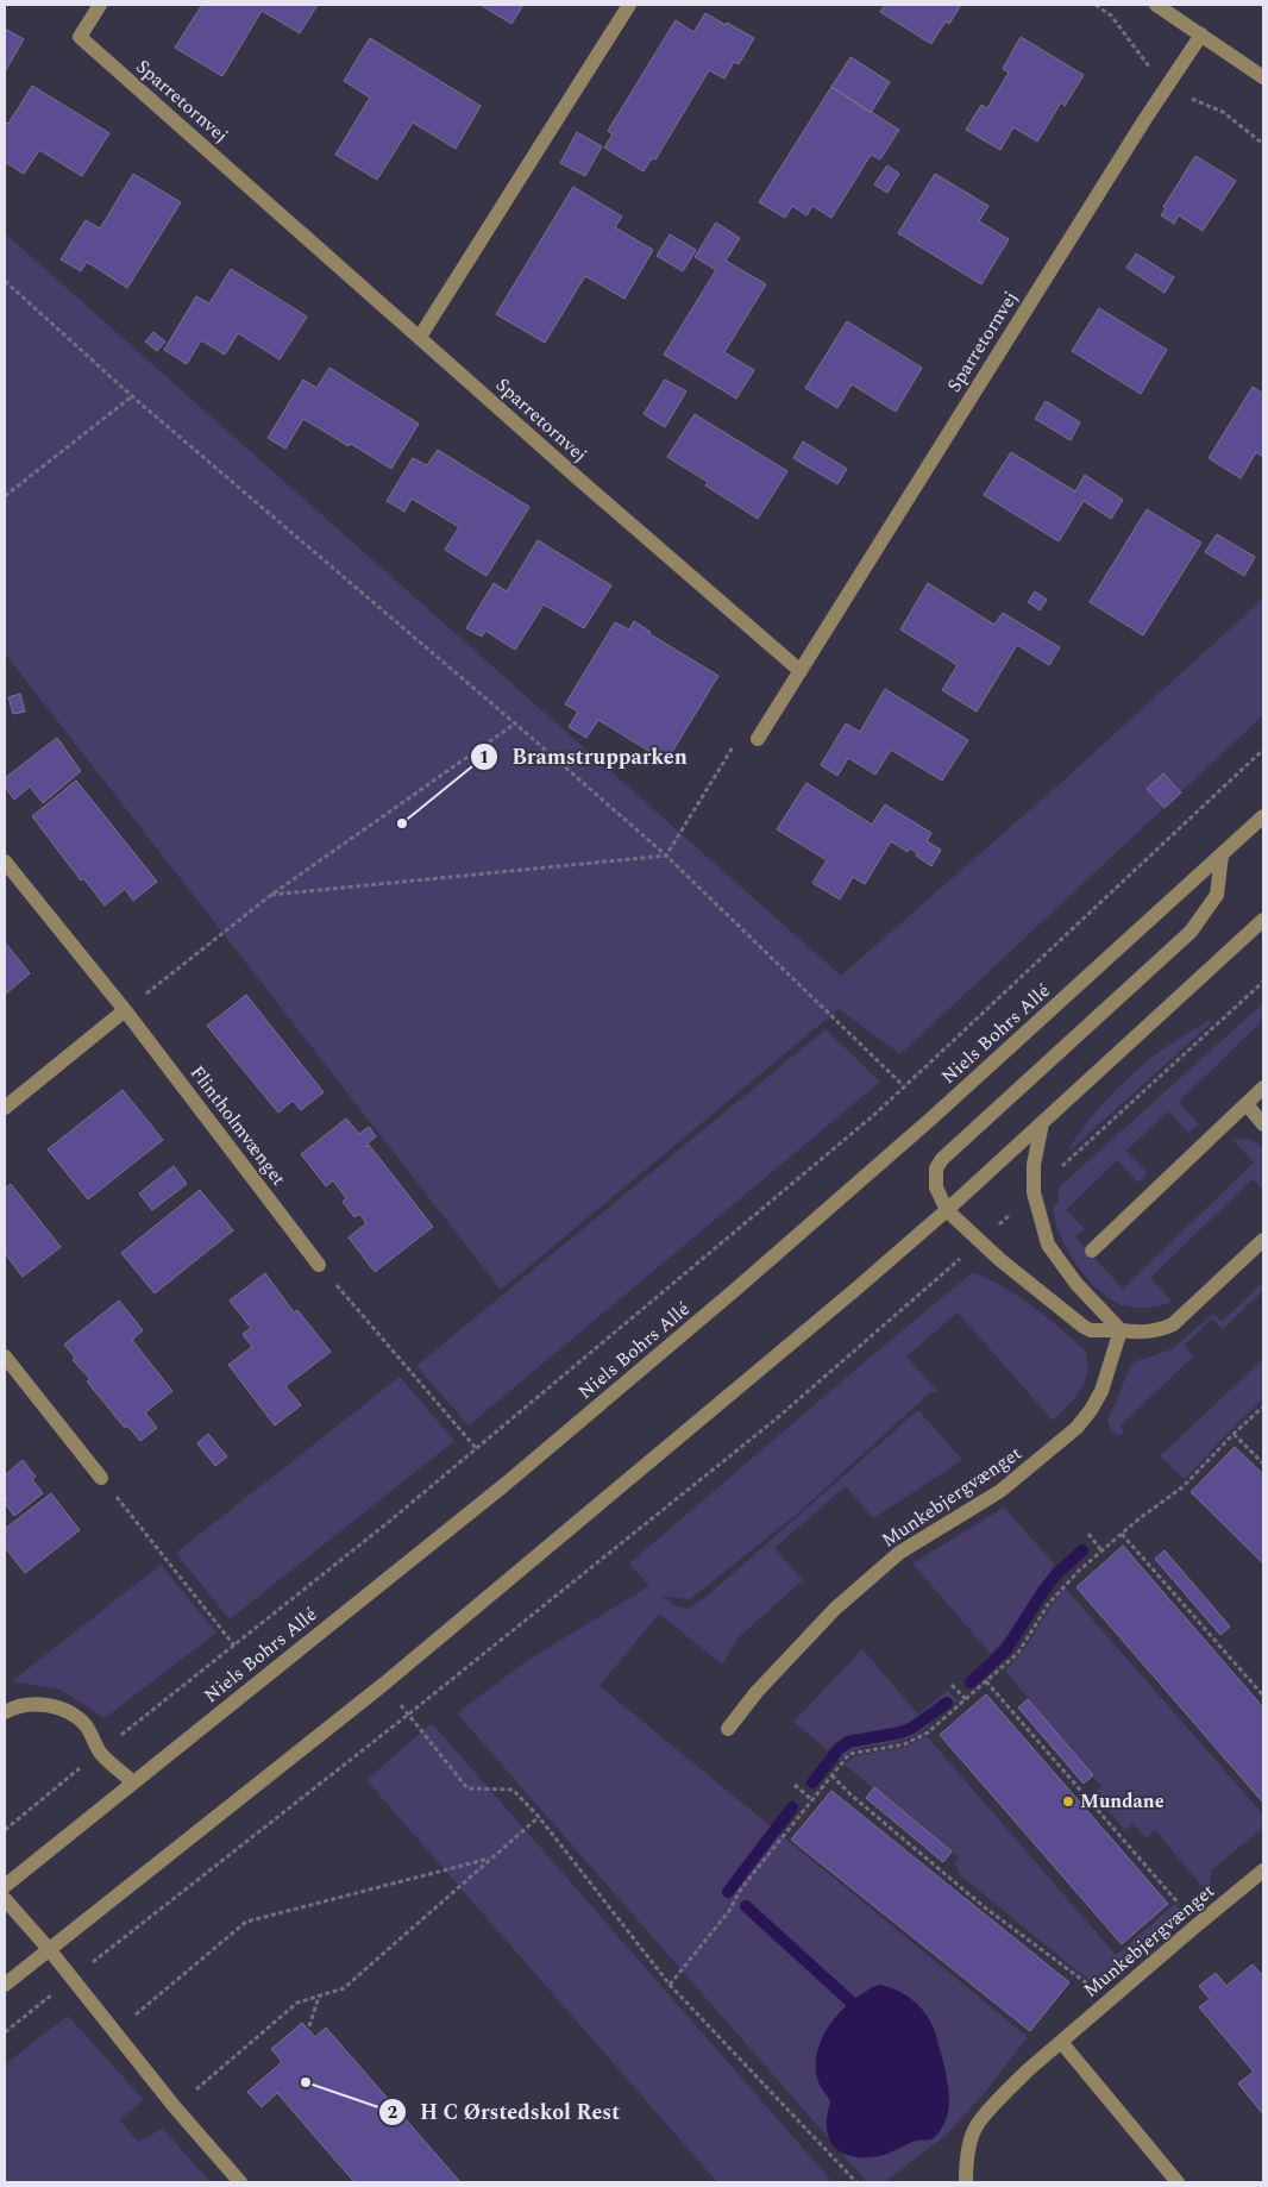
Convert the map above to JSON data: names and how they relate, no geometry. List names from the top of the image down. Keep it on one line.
{"streets":{"street":["Sparretornvej","Niels Bohrs Allé","Flintholmvænget","Munkebjergvænget"]},"places":["Bramstrupparken","Mundane","H C Ørstedskol Rest"]}
